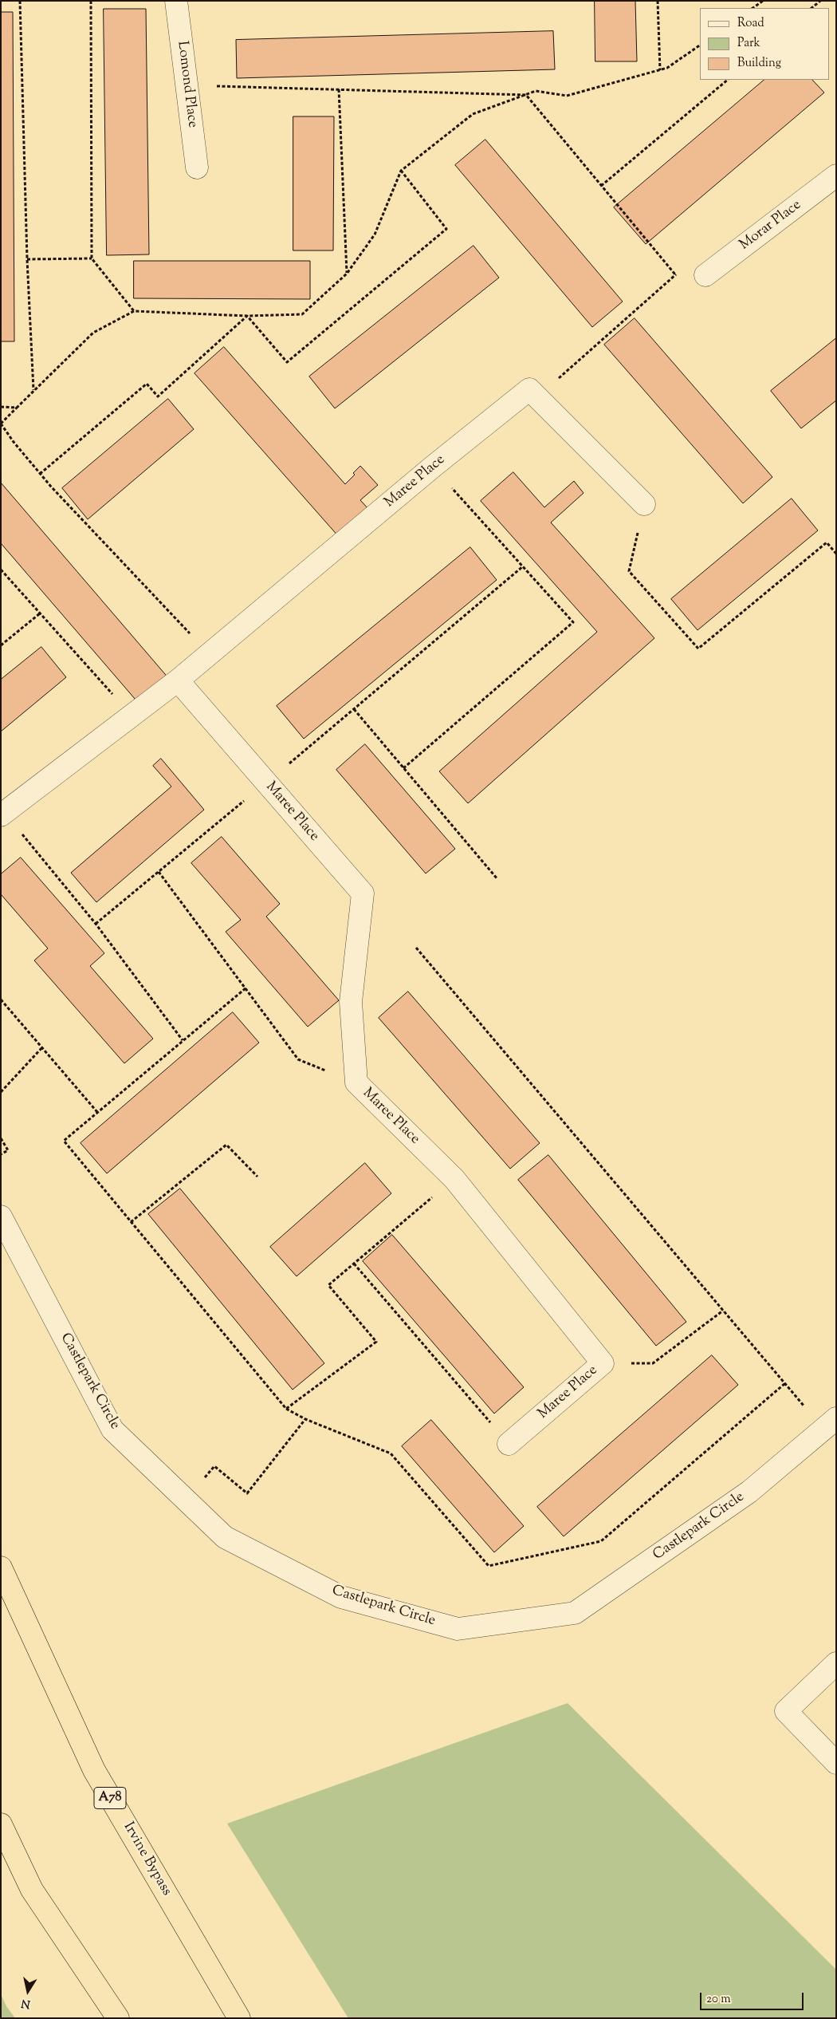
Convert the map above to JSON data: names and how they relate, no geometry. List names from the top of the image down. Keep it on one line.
{"streets":{"highway":["A78","Irvine Bypass"],"street":["Lomond Place","Morar Place","Maree Place","Castlepark Circle"]},"legend":["Road","Park","Building"],"scale_bar":"20 m","north":"bottom"}
